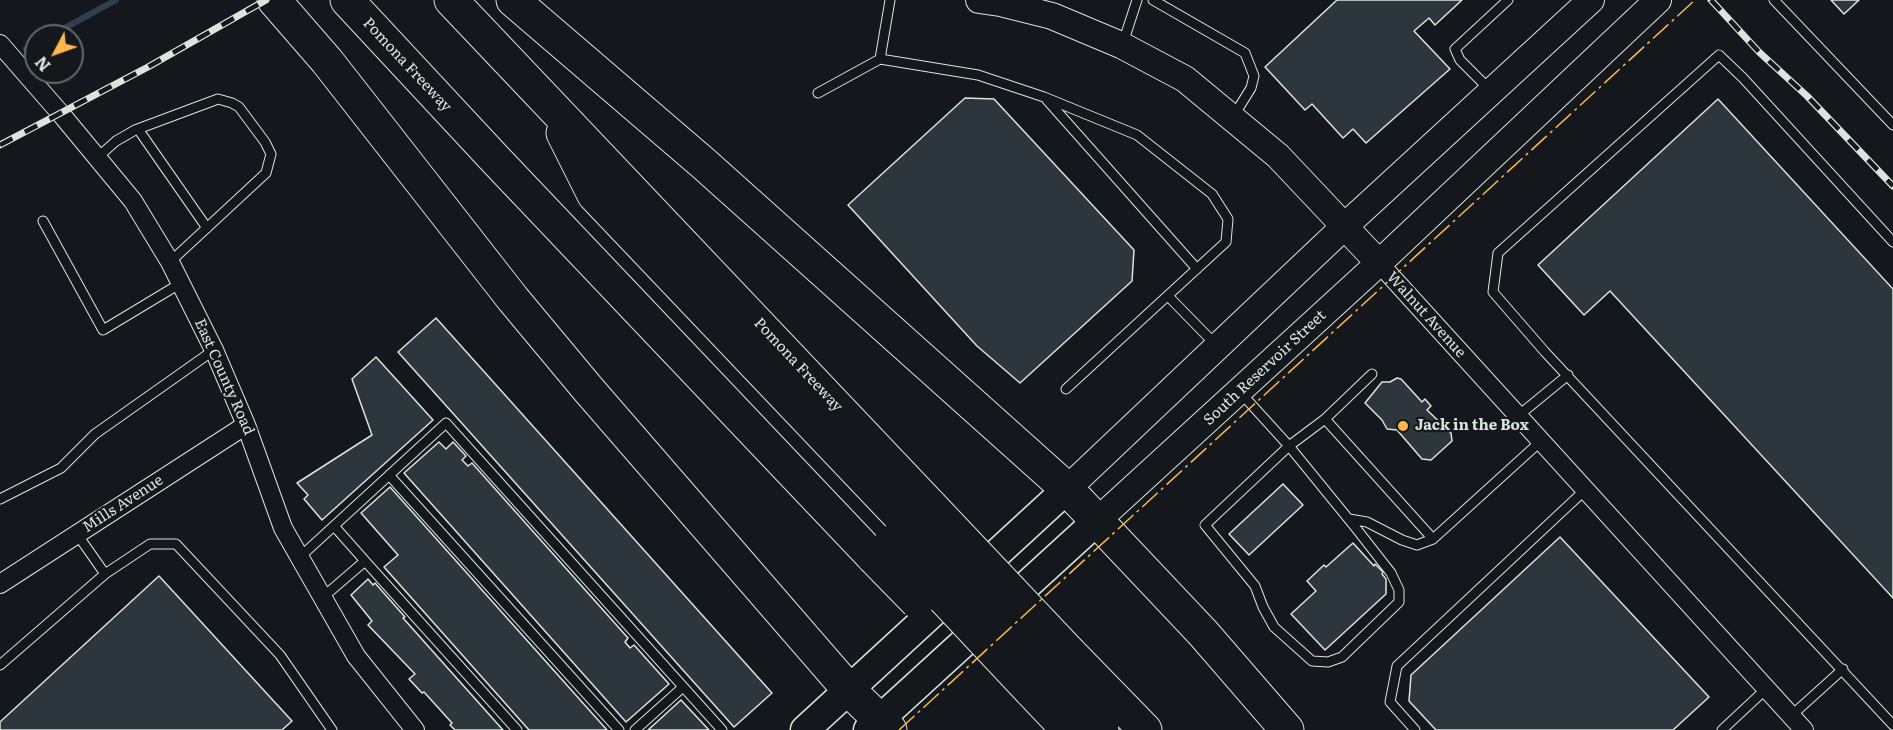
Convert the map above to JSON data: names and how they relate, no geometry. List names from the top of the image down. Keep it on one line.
{"streets":{"highway":["Pomona Freeway"],"main road":["Walnut Avenue","South Reservoir Street"],"street":["East County Road","Mills Avenue"]},"crossings":[["Walnut Avenue","South Reservoir Street"],["East County Road","Mills Avenue"]],"places":["Jack in the Box"],"north":"bottom left"}
